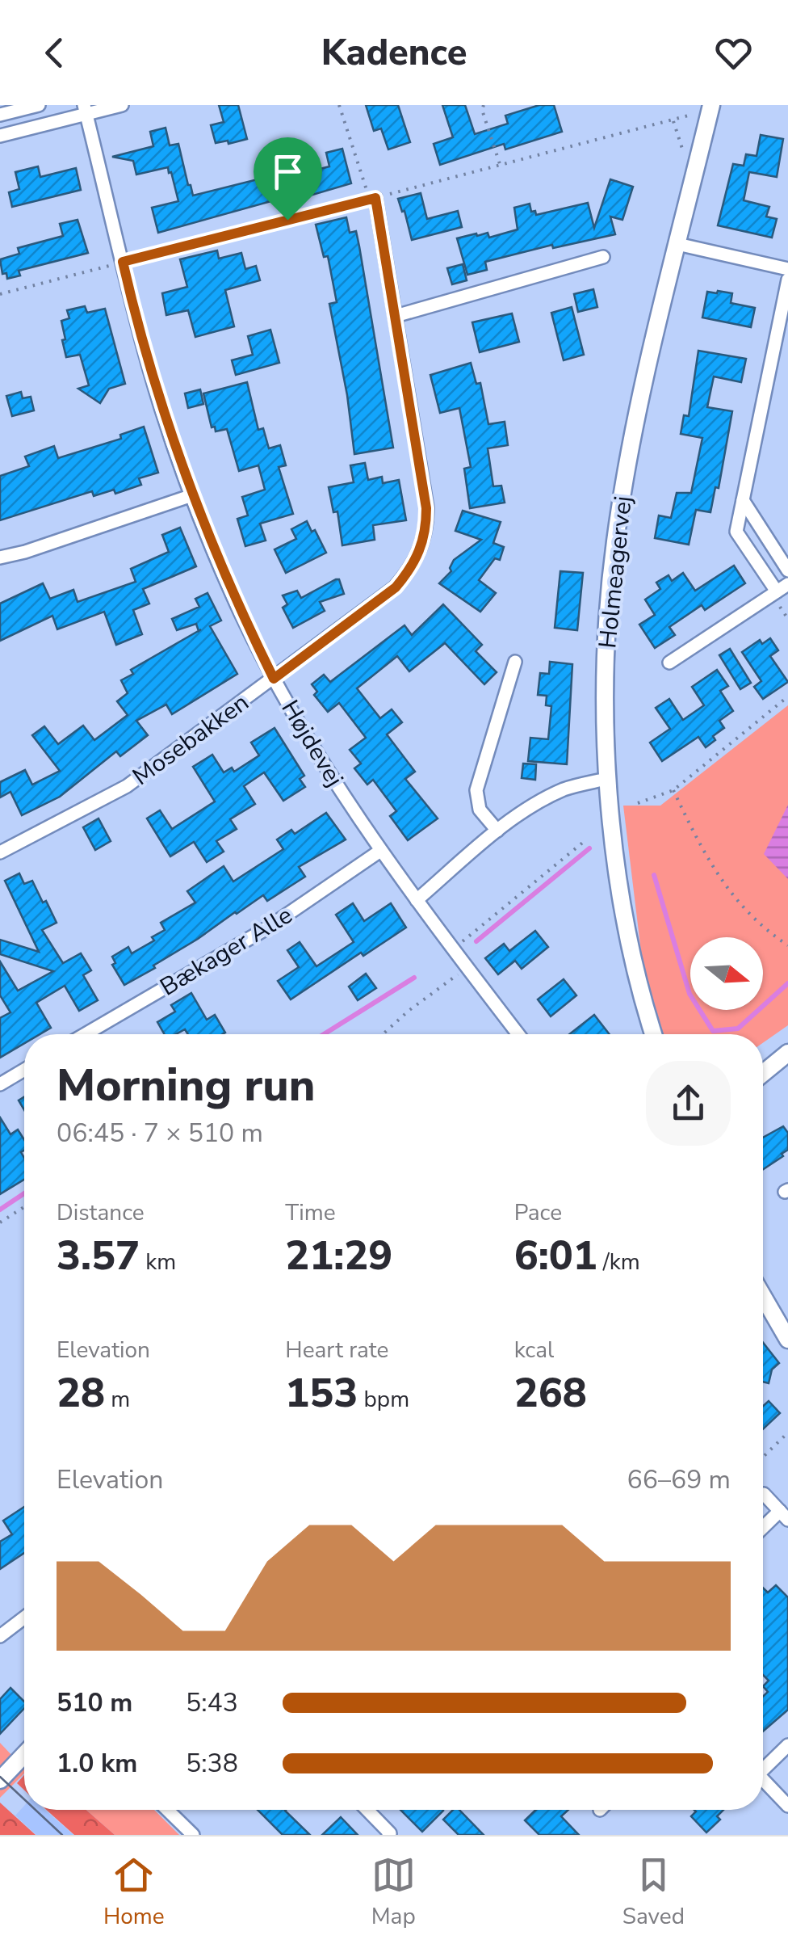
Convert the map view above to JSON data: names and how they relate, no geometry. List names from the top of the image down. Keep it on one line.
{"streets":{"street":["Holmeagervej","Mosebakken","Højdevej","Bækager Alle"]},"crossings":[["Mosebakken","Højdevej"],["Højdevej","Bækager Alle"]],"north":"right","page":{"header":"Kadence","heading":["Morning run","06:45 · 7 × 510 m"],"stats":[["Distance","3.57 km"],["Time","21:29"],["Pace","6:01 /km"],["Elevation","28 m"],["Heart rate","153 bpm"],["kcal","268"]],"chart":["Elevation","66–69 m"],"list":[{"name":"510 m","note":"5:43"},{"name":"1.0 km","note":"5:38"}],"tabs":["Home","Map","Saved"]}}
